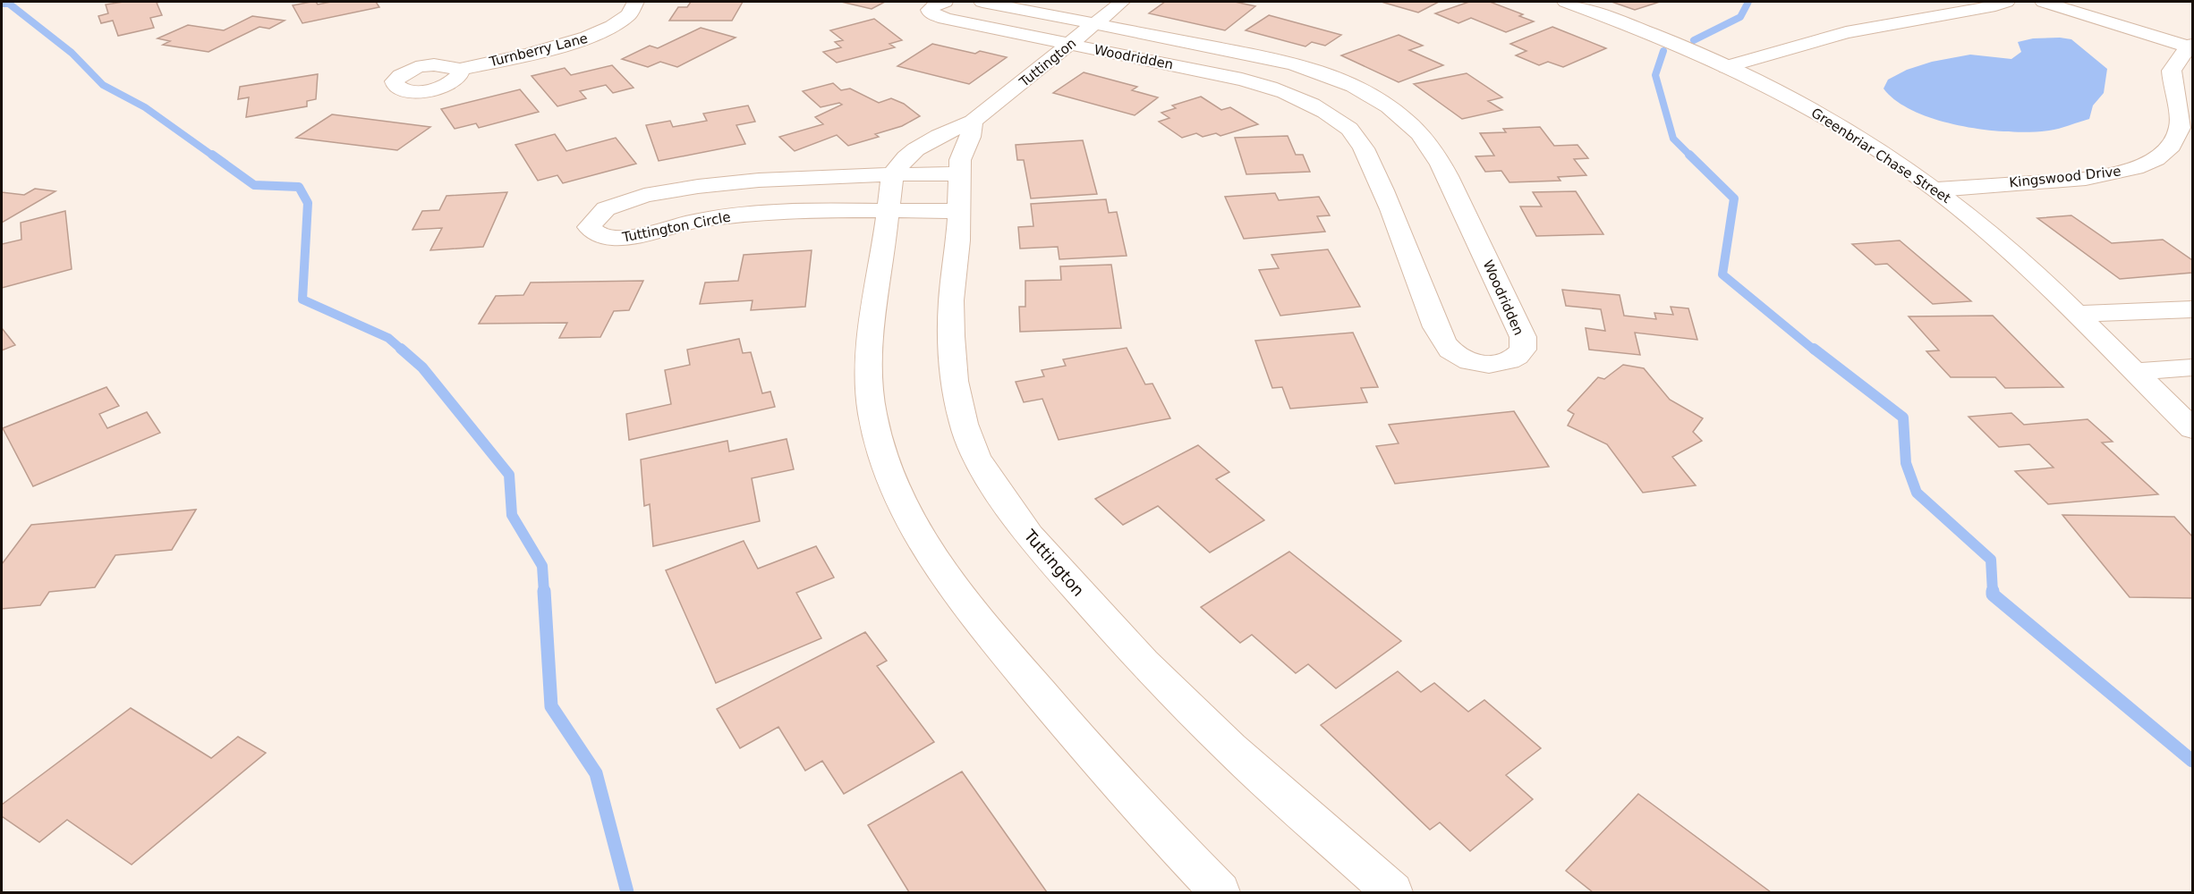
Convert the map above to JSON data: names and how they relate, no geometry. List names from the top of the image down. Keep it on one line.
{"streets":{"street":["Turnberry Lane","Woodridden","Tuttington","Greenbriar Chase Street","Kingswood Drive","Tuttington Circle"]},"crossings":[["Woodridden","Tuttington"],["Tuttington","Tuttington Circle"],["Greenbriar Chase Street","Kingswood Drive"]]}
